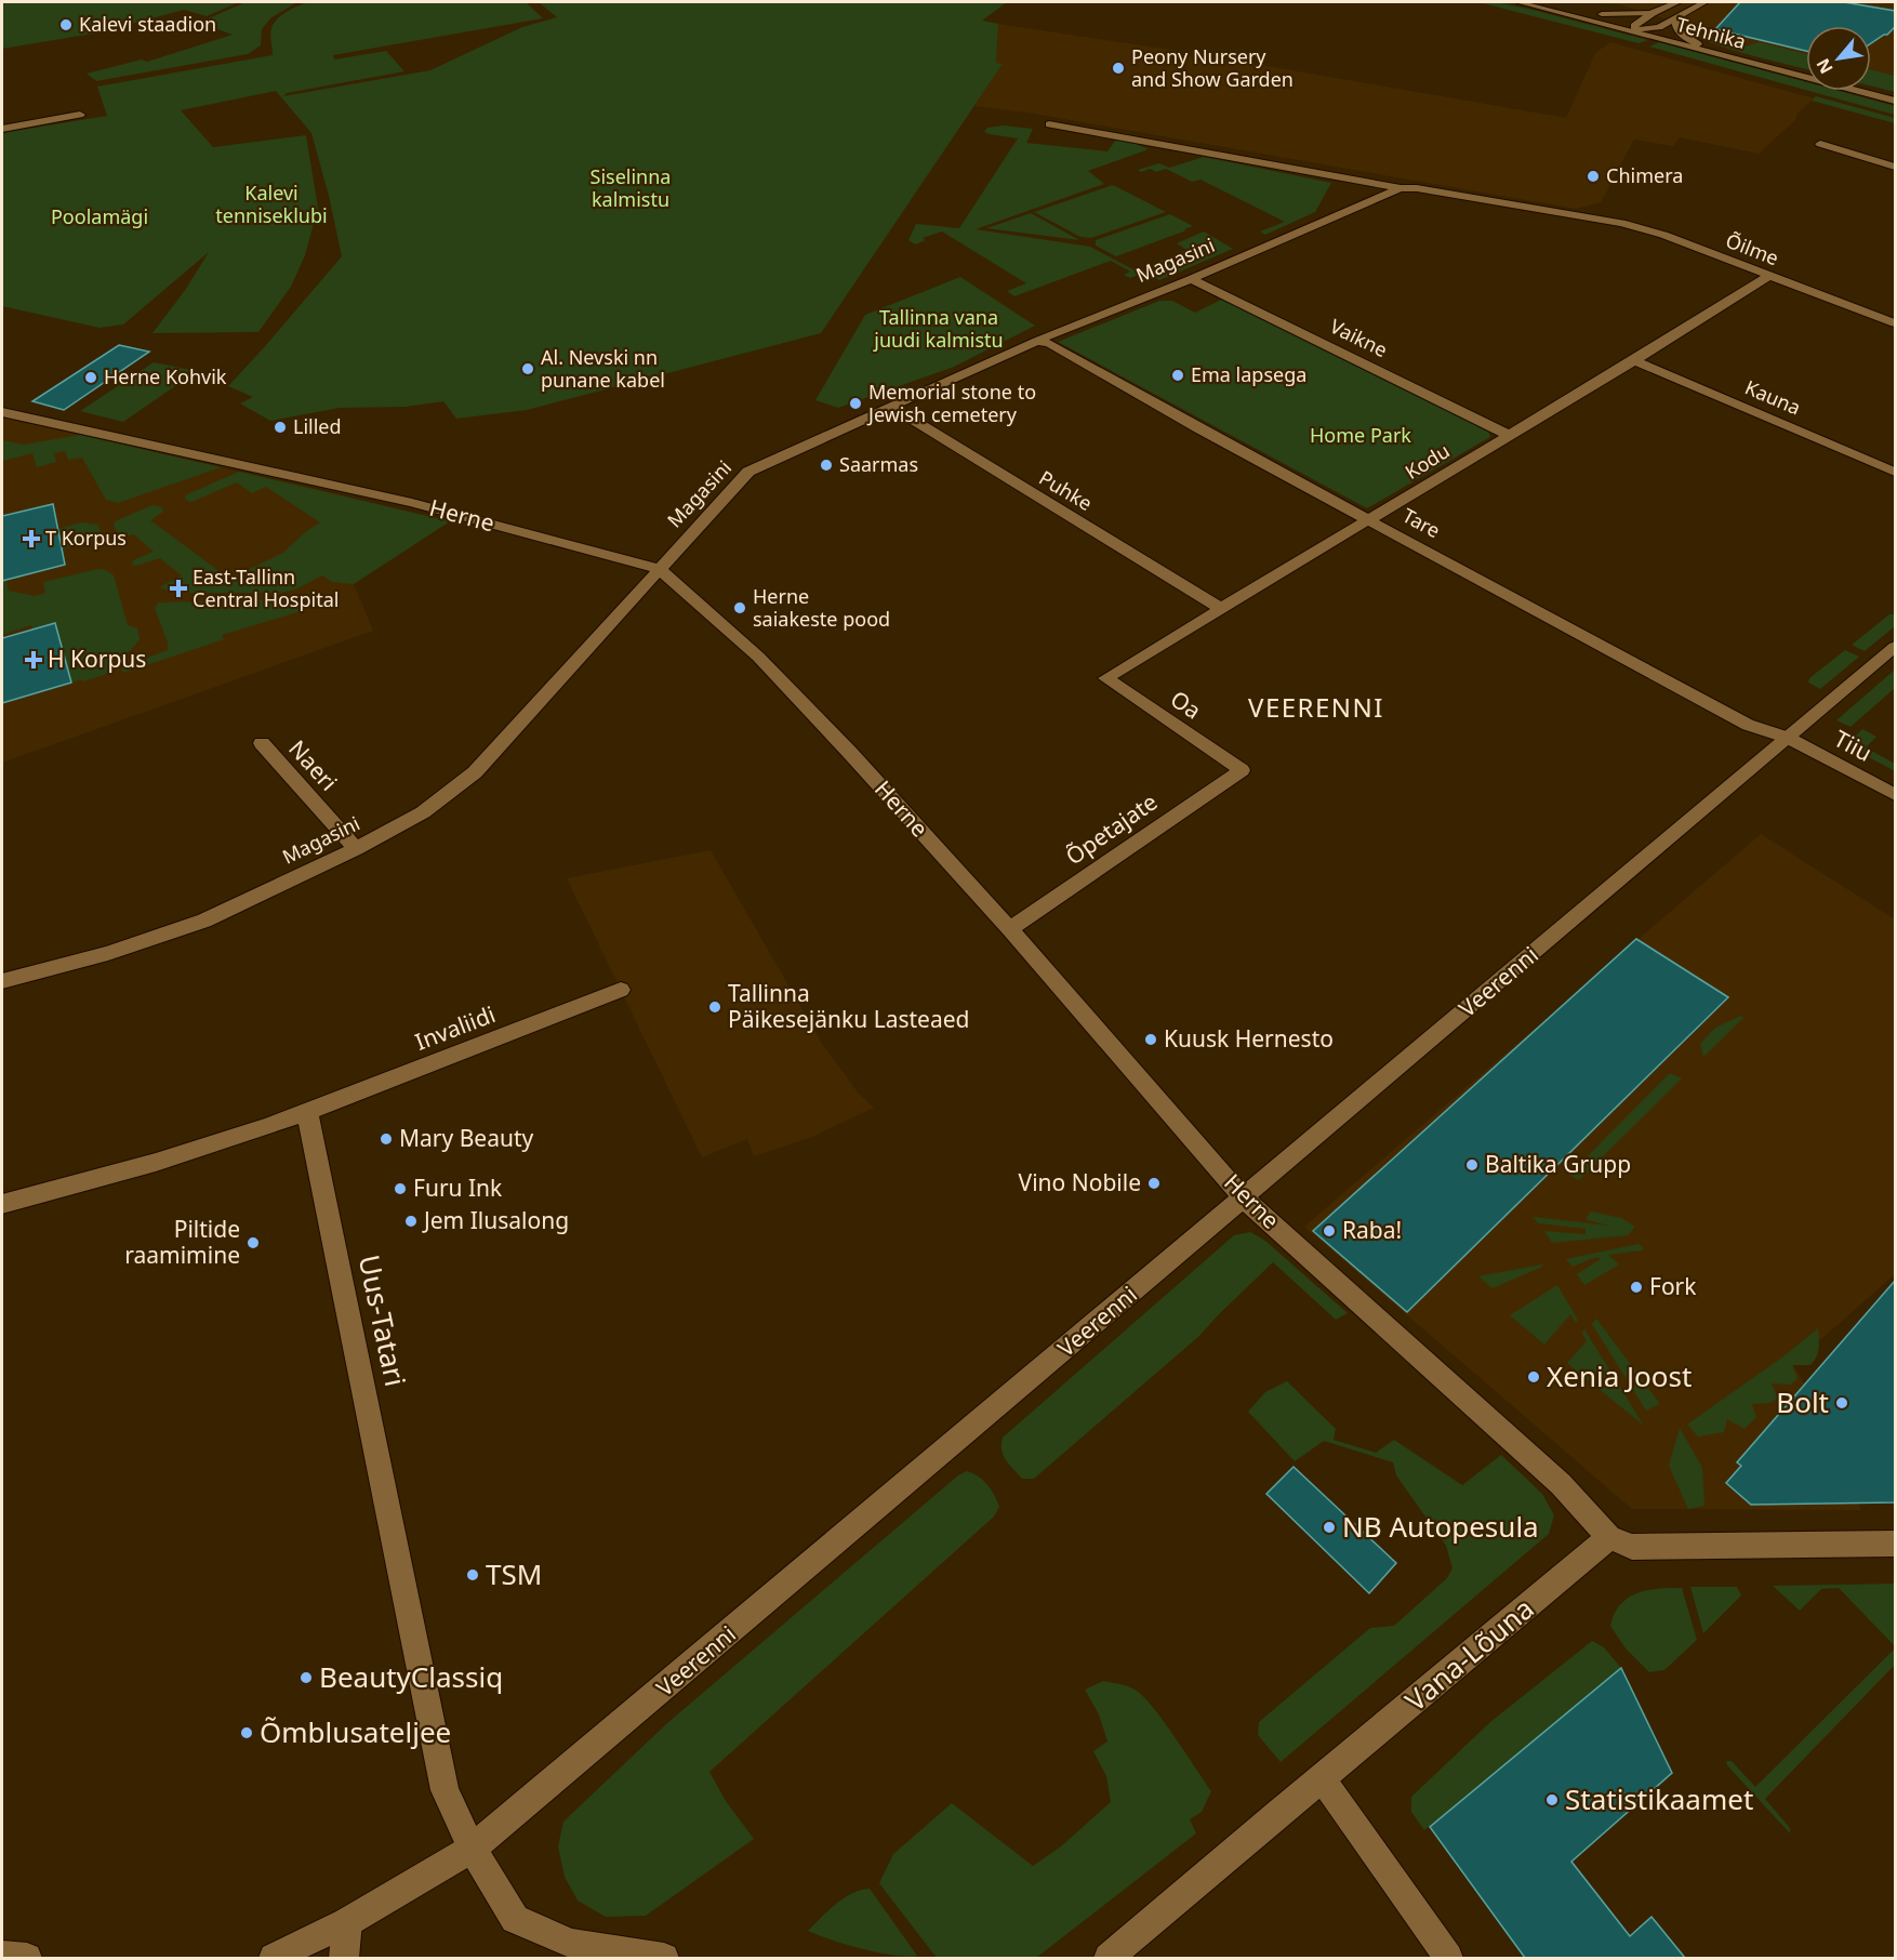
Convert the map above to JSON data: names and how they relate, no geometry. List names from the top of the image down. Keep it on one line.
{"streets":{"street":["Tehnika","Õilme","Magasini","Vaikne","Kauna","Kodu","Puhke","Herne","Tare","Oa","Tiiu","Naeri","Õpetajate","Veerenni","Invaliidi","Uus-Tatari","Vana-Lõuna"]},"crossings":[["Õilme","Magasini"],["Õilme","Kodu"],["Magasini","Vaikne"],["Magasini","Puhke"],["Magasini","Herne"],["Magasini","Tare"],["Magasini","Naeri"],["Vaikne","Kodu"],["Kauna","Kodu"],["Kodu","Puhke"],["Kodu","Tare"],["Kodu","Oa"],["Herne","Õpetajate"],["Herne","Veerenni"],["Herne","Vana-Lõuna"],["Tare","Tiiu"],["Tare","Veerenni"],["Oa","Õpetajate"],["Tiiu","Veerenni"],["Veerenni","Uus-Tatari"],["Invaliidi","Uus-Tatari"]],"districts":["VEERENNI"],"parks":["Siselinna kalmistu","Kalevi tenniseklubi","Poolamägi","Tallinna vana juudi kalmistu","Home Park"],"places":{"other":["Kalevi staadion","Peony Nursery and Show Garden","Chimera","Al. Nevski nn punane kabel","Ema lapsega","Herne Kohvik","Memorial stone to Jewish cemetery","Lilled","Saarmas","Herne saiakeste pood","Tallinna Päikesejänku Lasteaed","Kuusk Hernesto","Mary Beauty","Baltika Grupp","Vino Nobile","Furu Ink","Jem Ilusalong","Raba!","Piltide raamimine","Fork","Xenia Joost","Bolt","NB Autopesula","TSM","BeautyClassiq","Õmblusateljee","Statistikaamet"],"health":["T Korpus","East-Tallinn Central Hospital","H Korpus"]},"north":"bottom left"}
